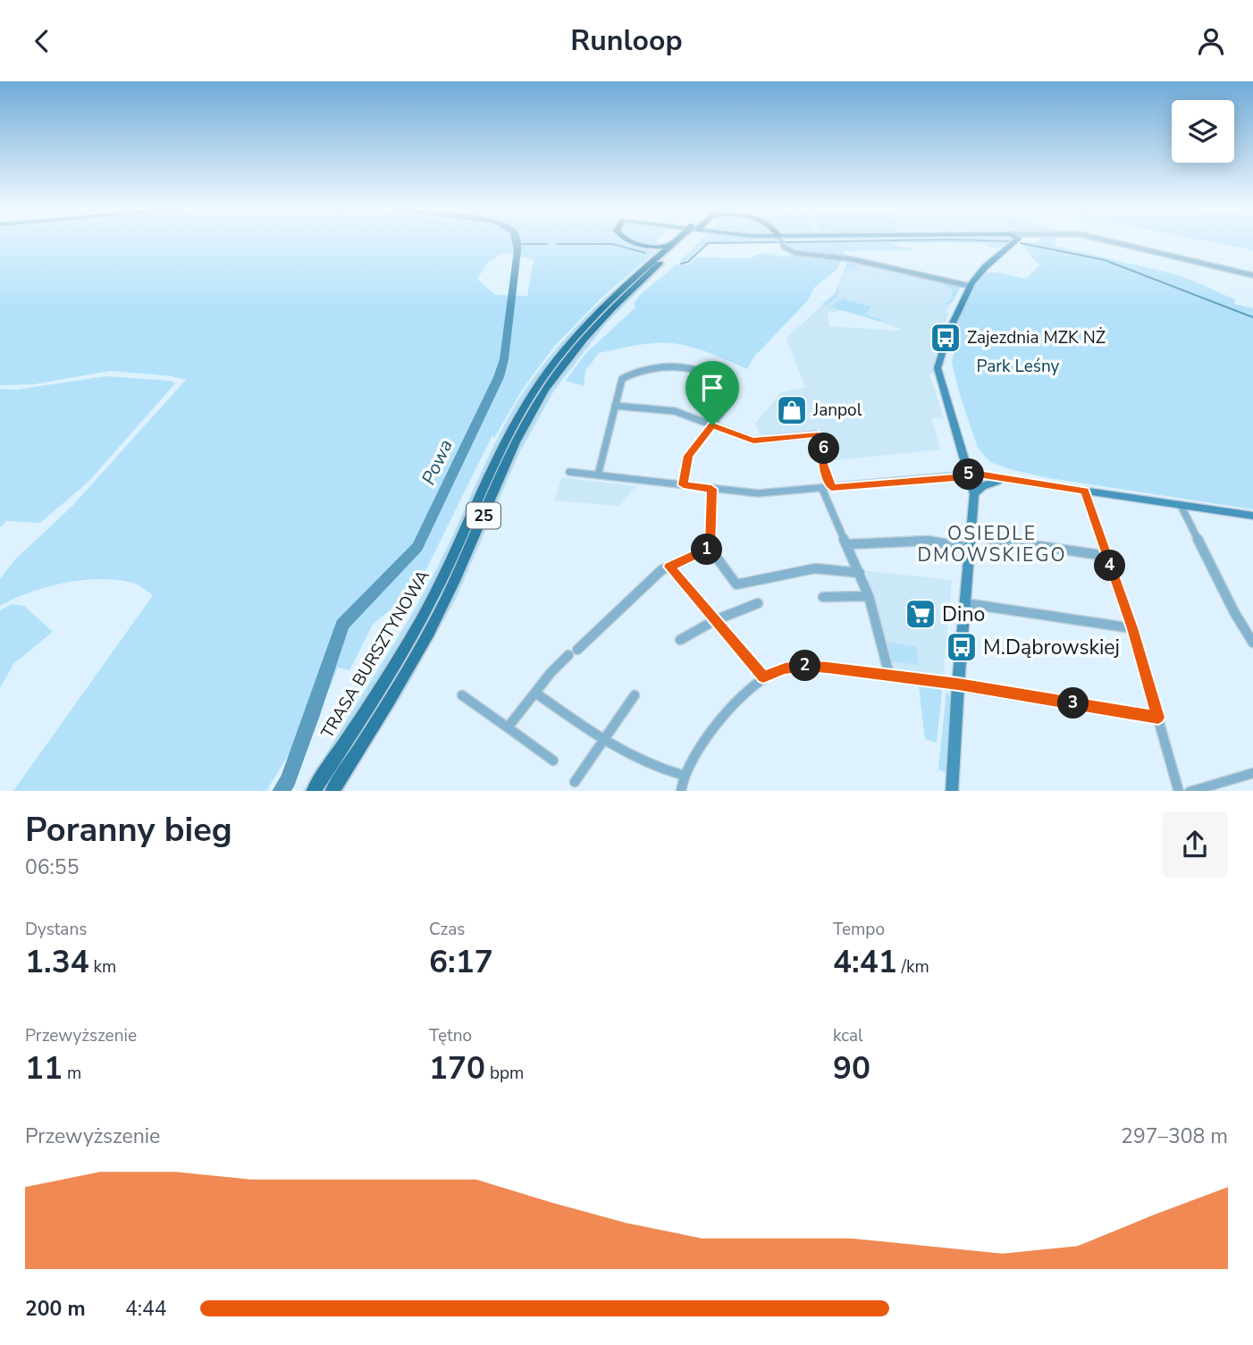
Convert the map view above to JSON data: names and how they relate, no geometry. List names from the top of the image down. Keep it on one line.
{"streets":{"main road":["25","TRASA BURSZTYNOWA"]},"districts":["OSIEDLE DMOWSKIEGO"],"water":["Powa"],"parks":["Park Leśny"],"places":{"bus stop":["Zajezdnia MZK NŻ","M.Dąbrowskiej"],"shop":["Janpol"],"supermarket":["Dino"]},"page":{"header":"Runloop","pins":["6","5","1","4","2","3"],"heading":["Poranny bieg","06:55"],"stats":[["Dystans","1.34 km"],["Czas","6:17"],["Tempo","4:41 /km"],["Przewyższenie","11 m"],["Tętno","170 bpm"],["kcal","90"]],"chart":["Przewyższenie","297–308 m"],"list":[{"name":"200 m","note":"4:44"}]}}
